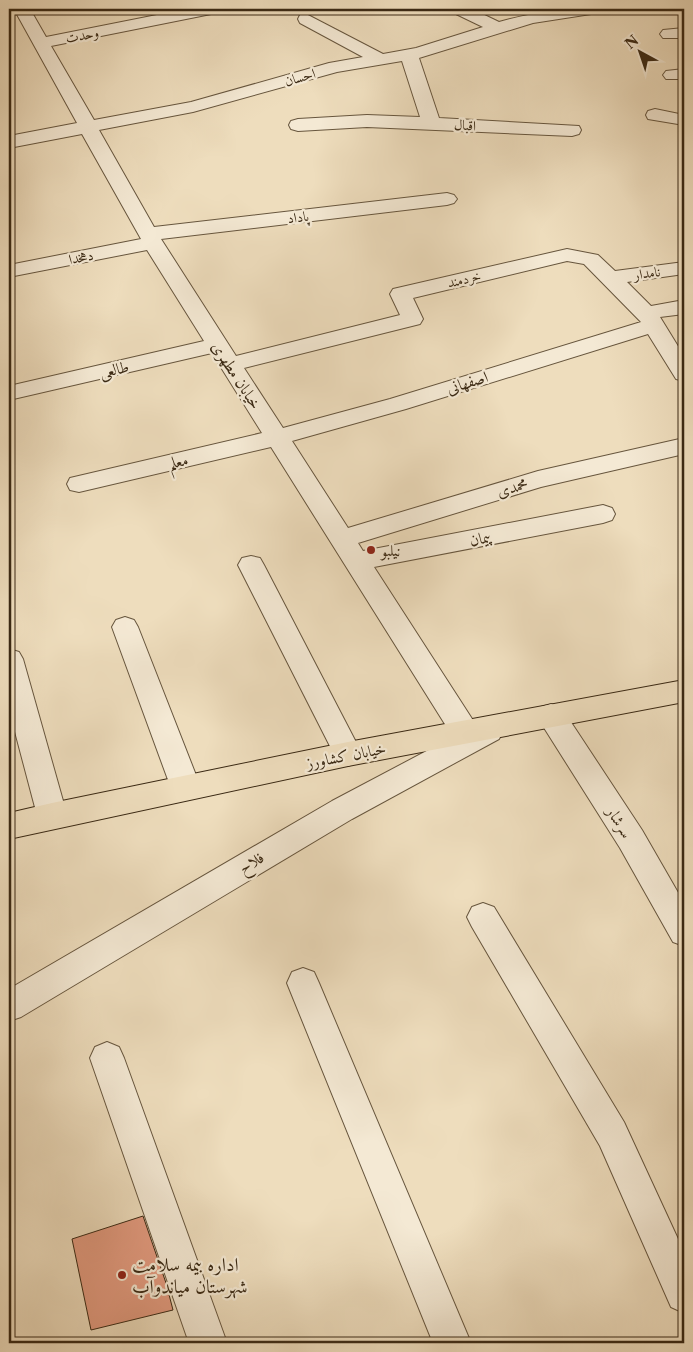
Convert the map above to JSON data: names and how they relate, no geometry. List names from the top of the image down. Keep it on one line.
{"streets":{"main road":["خیابان کشاورز"],"street":["وحدت","احسان","اقبال","پاداد","دهخدا","نامدار","خردمند","طالعی","خیابان مطهری","اصفهانی","معلم","محمدی","پیمان","سرشار","فلاح"]},"crossings":[["وحدت","خیابان مطهری"],["احسان","اقبال"],["احسان","خیابان مطهری"],["پاداد","دهخدا"],["پاداد","خیابان مطهری"],["دهخدا","خیابان مطهری"],["نامدار","خردمند"],["خردمند","خیابان مطهری"],["خردمند","اصفهانی"],["طالعی","خیابان مطهری"],["خیابان مطهری","اصفهانی"],["خیابان مطهری","معلم"],["خیابان مطهری","محمدی"],["خیابان مطهری","پیمان"],["خیابان مطهری","خیابان کشاورز"],["اصفهانی","معلم"],["خیابان کشاورز","سرشار"],["خیابان کشاورز","فلاح"]],"places":["نیلبو","اداره بیمه سلامت شهرستان میاندوآب"],"north":"top left"}
